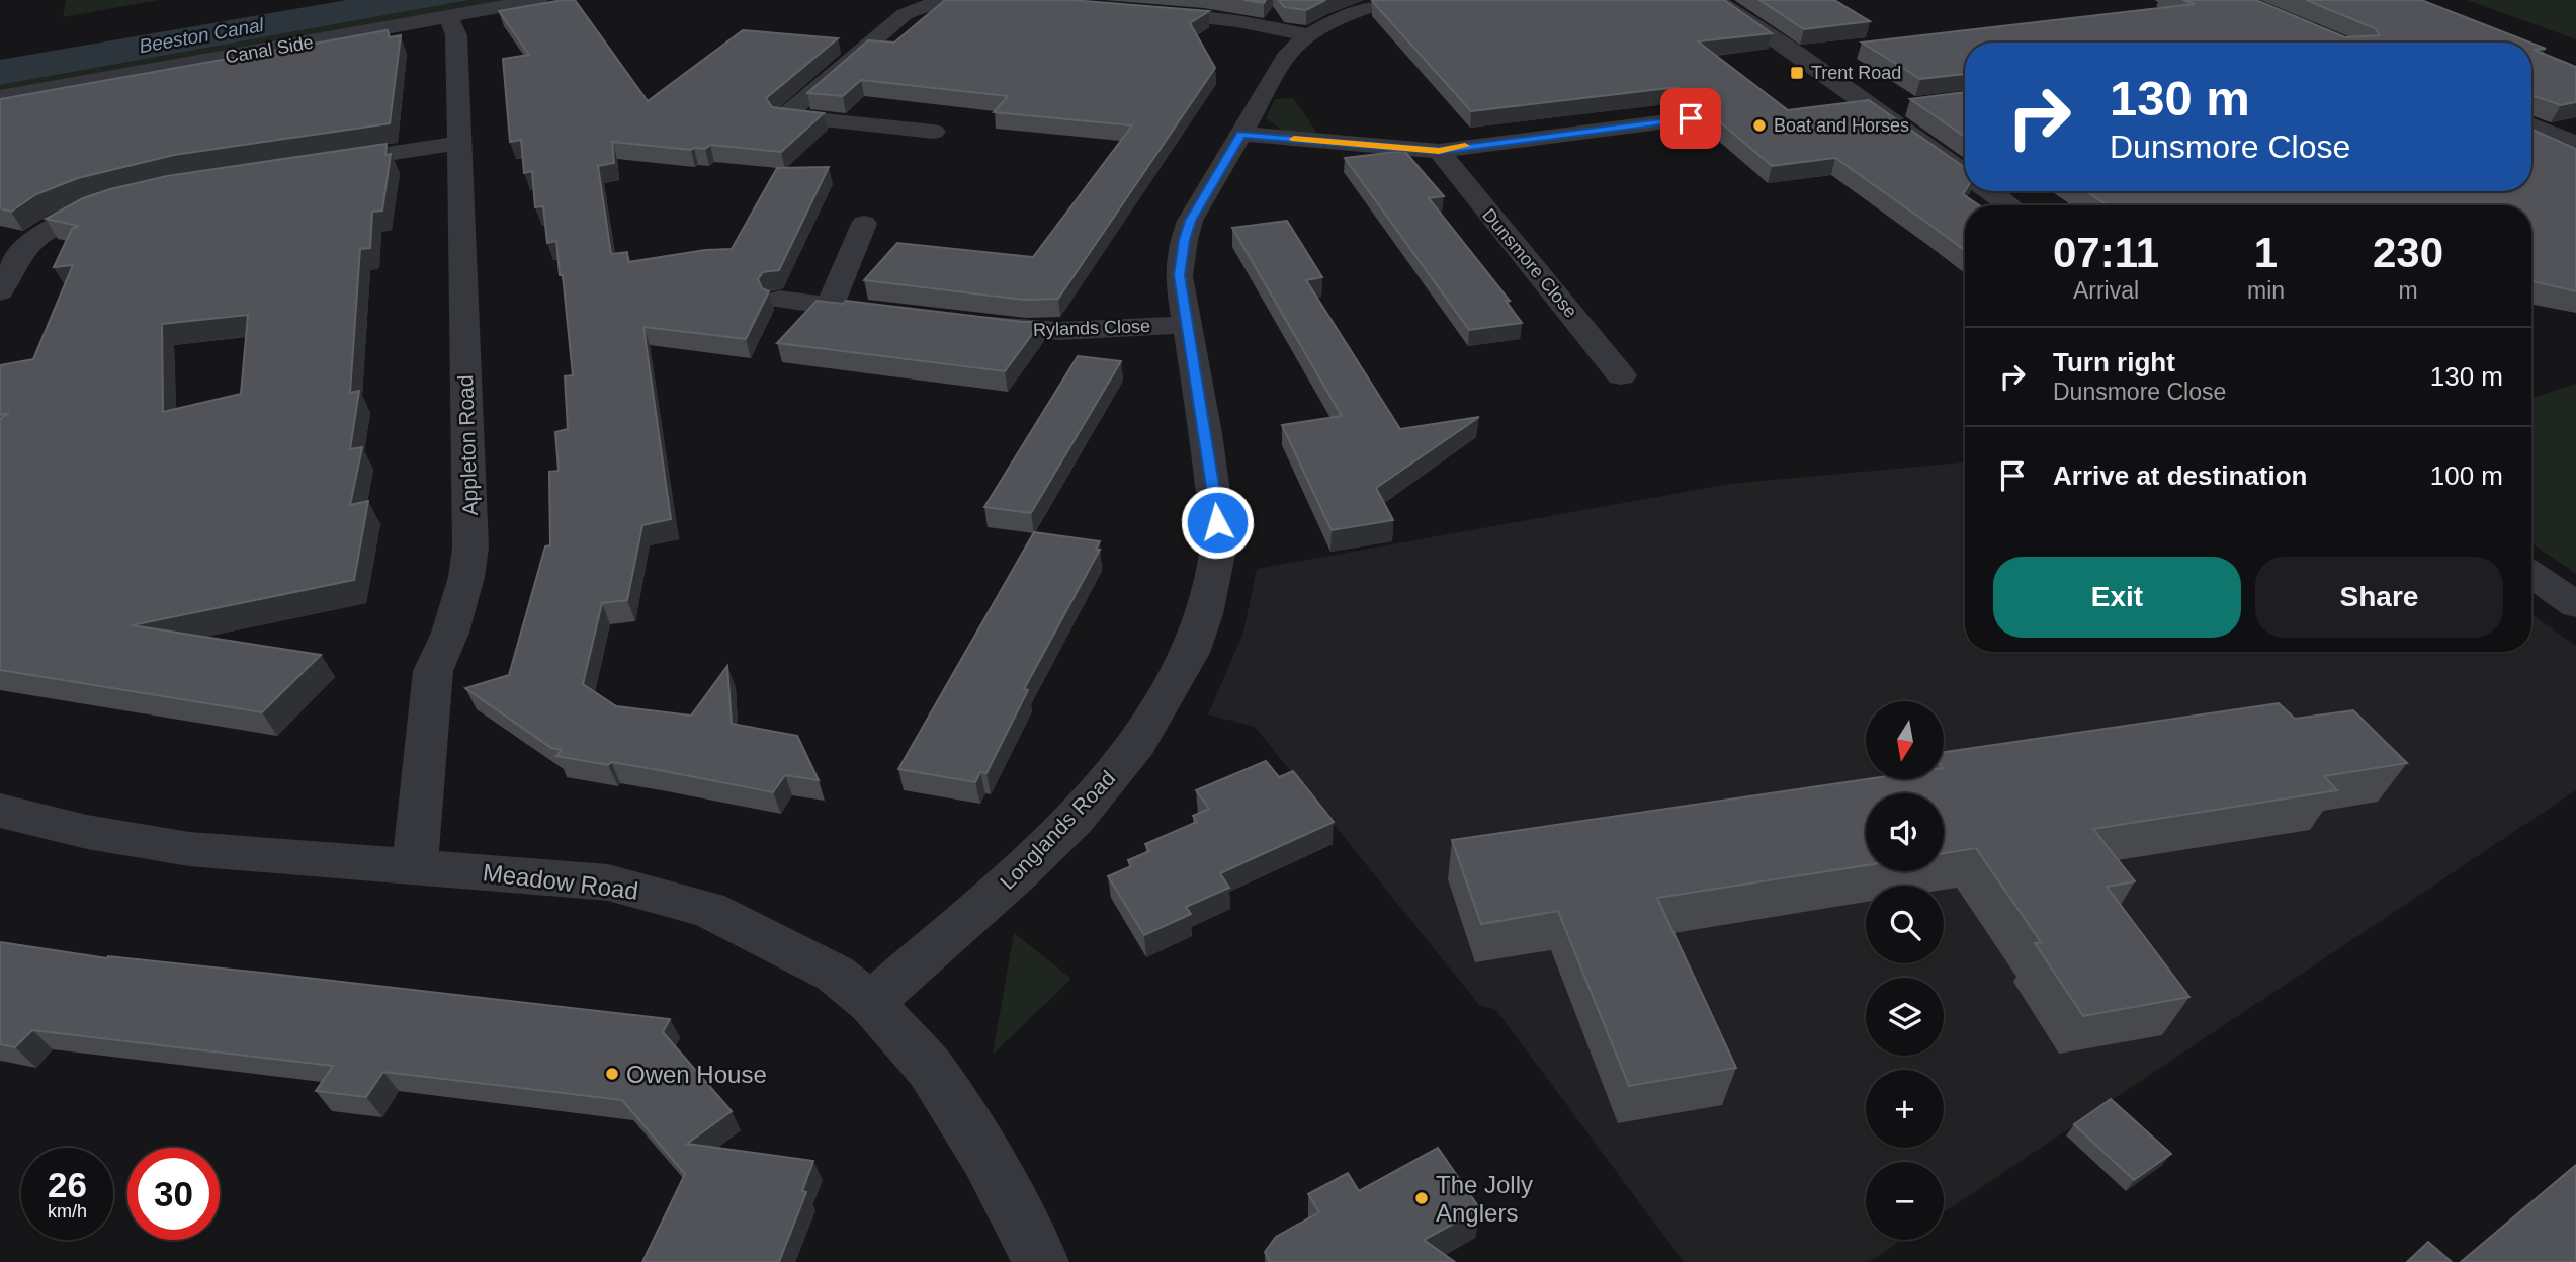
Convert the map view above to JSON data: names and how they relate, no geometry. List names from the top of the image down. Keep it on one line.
{"streets":{"street":["Canal Side","Dunsmore Close","Rylands Close","Appleton Road","Longlands Road","Meadow Road"]},"crossings":[["Canal Side","Appleton Road"],["Rylands Close","Longlands Road"],["Appleton Road","Meadow Road"],["Longlands Road","Meadow Road"]],"water":["Beeston Canal"],"places":{"transit":["Trent Road"],"other":["Boat and Horses","Owen House","The Jolly Anglers"]},"north":"bottom","page":{"turn":["130 m","Dunsmore Close"],"eta":["07:11","Arrival","1","min","230","m"],"list":[{"name":"Turn right","note":"Dunsmore Close","value":"130 m"},{"name":"Arrive at destination","value":"100 m"}],"buttons":["Exit","Share"],"map_buttons":["+","−"],"speed":"26 km/h","limit":"30"}}
